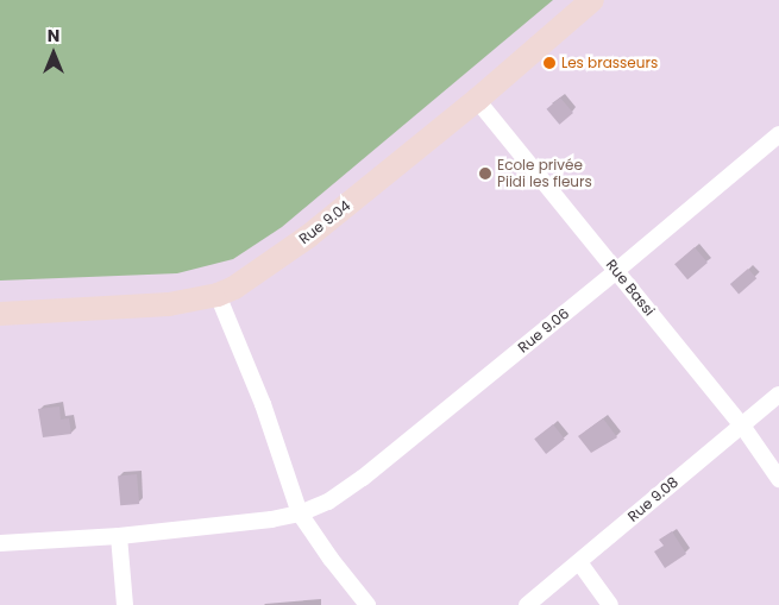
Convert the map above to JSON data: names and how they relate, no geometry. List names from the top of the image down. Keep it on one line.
{"streets":{"main road":["Rue 9.04"],"street":["Rue Bassi","Rue 9.06","Rue 9.08"]},"crossings":[["Rue 9.04","Rue Bassi"],["Rue Bassi","Rue 9.06"],["Rue Bassi","Rue 9.08"]],"places":["Les brasseurs","Ecole privée Piidi les fleurs"],"north":"top"}
